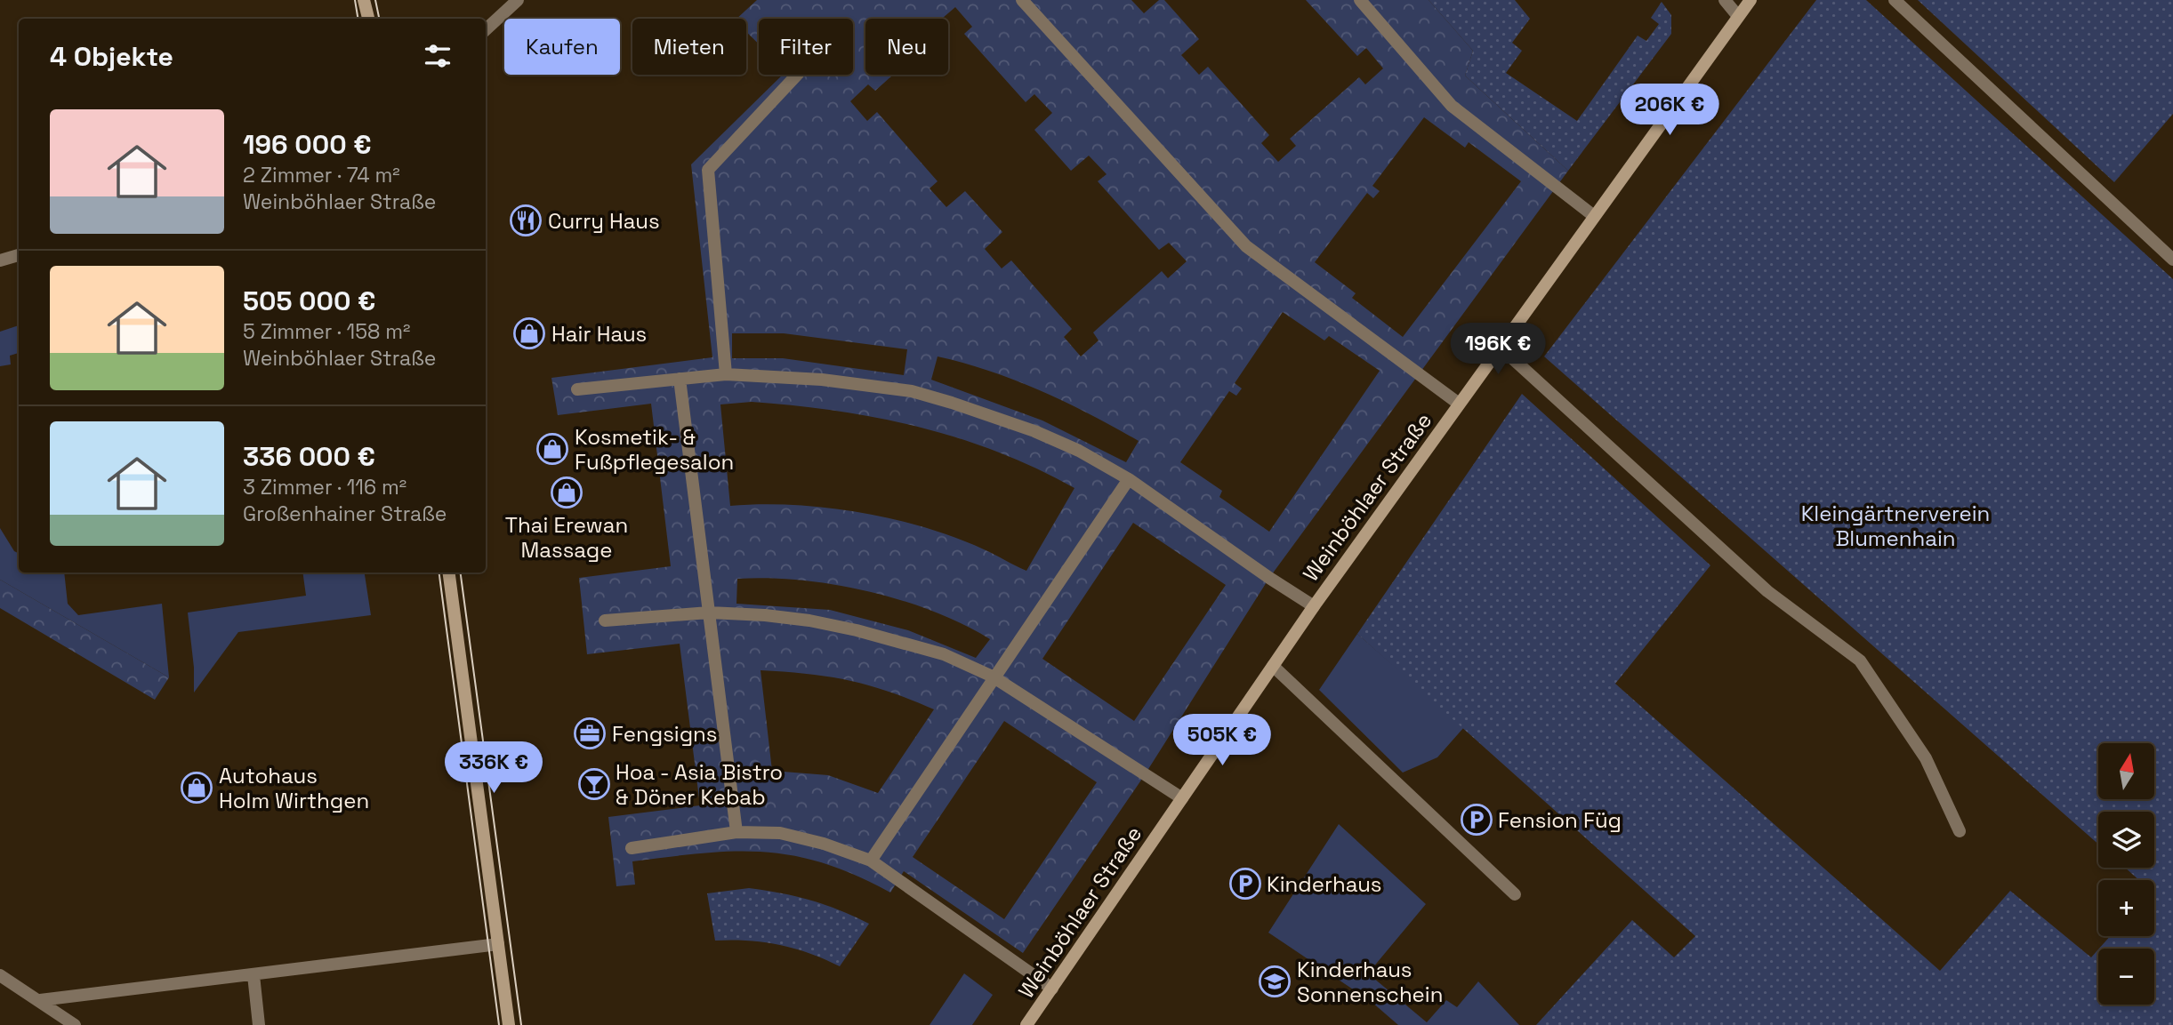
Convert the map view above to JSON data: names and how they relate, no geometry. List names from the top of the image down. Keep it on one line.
{"streets":{"street":["Weinböhlaer Straße"]},"parks":["Kleingärtnerverein Blumenhain"],"places":{"restaurant":["Curry Haus"],"shop":["Hair Haus","Kosmetik- & Fußpflegesalon","Thai Erewan Massage","Autohaus Holm Wirthgen"],"office":["Fengsigns"],"bar":["Hoa - Asia Bistro & Döner Kebab"],"parking":["Fension Füg","Kinderhaus"],"school or university":["Kinderhaus Sonnenschein"]},"north":"top","page":{"chip":["Kaufen","Mieten","Filter","Neu"],"heading":"4 Objekte","price":["206K €","196K €","505K €","336K €"],"list":[{"name":"196 000 €","note":"2 Zimmer · 74 m² · Weinböhlaer Straße"},{"name":"505 000 €","note":"5 Zimmer · 158 m² · Weinböhlaer Straße"},{"name":"336 000 €","note":"3 Zimmer · 116 m² · Großenhainer Straße"}],"map_buttons":["+","−"]}}
